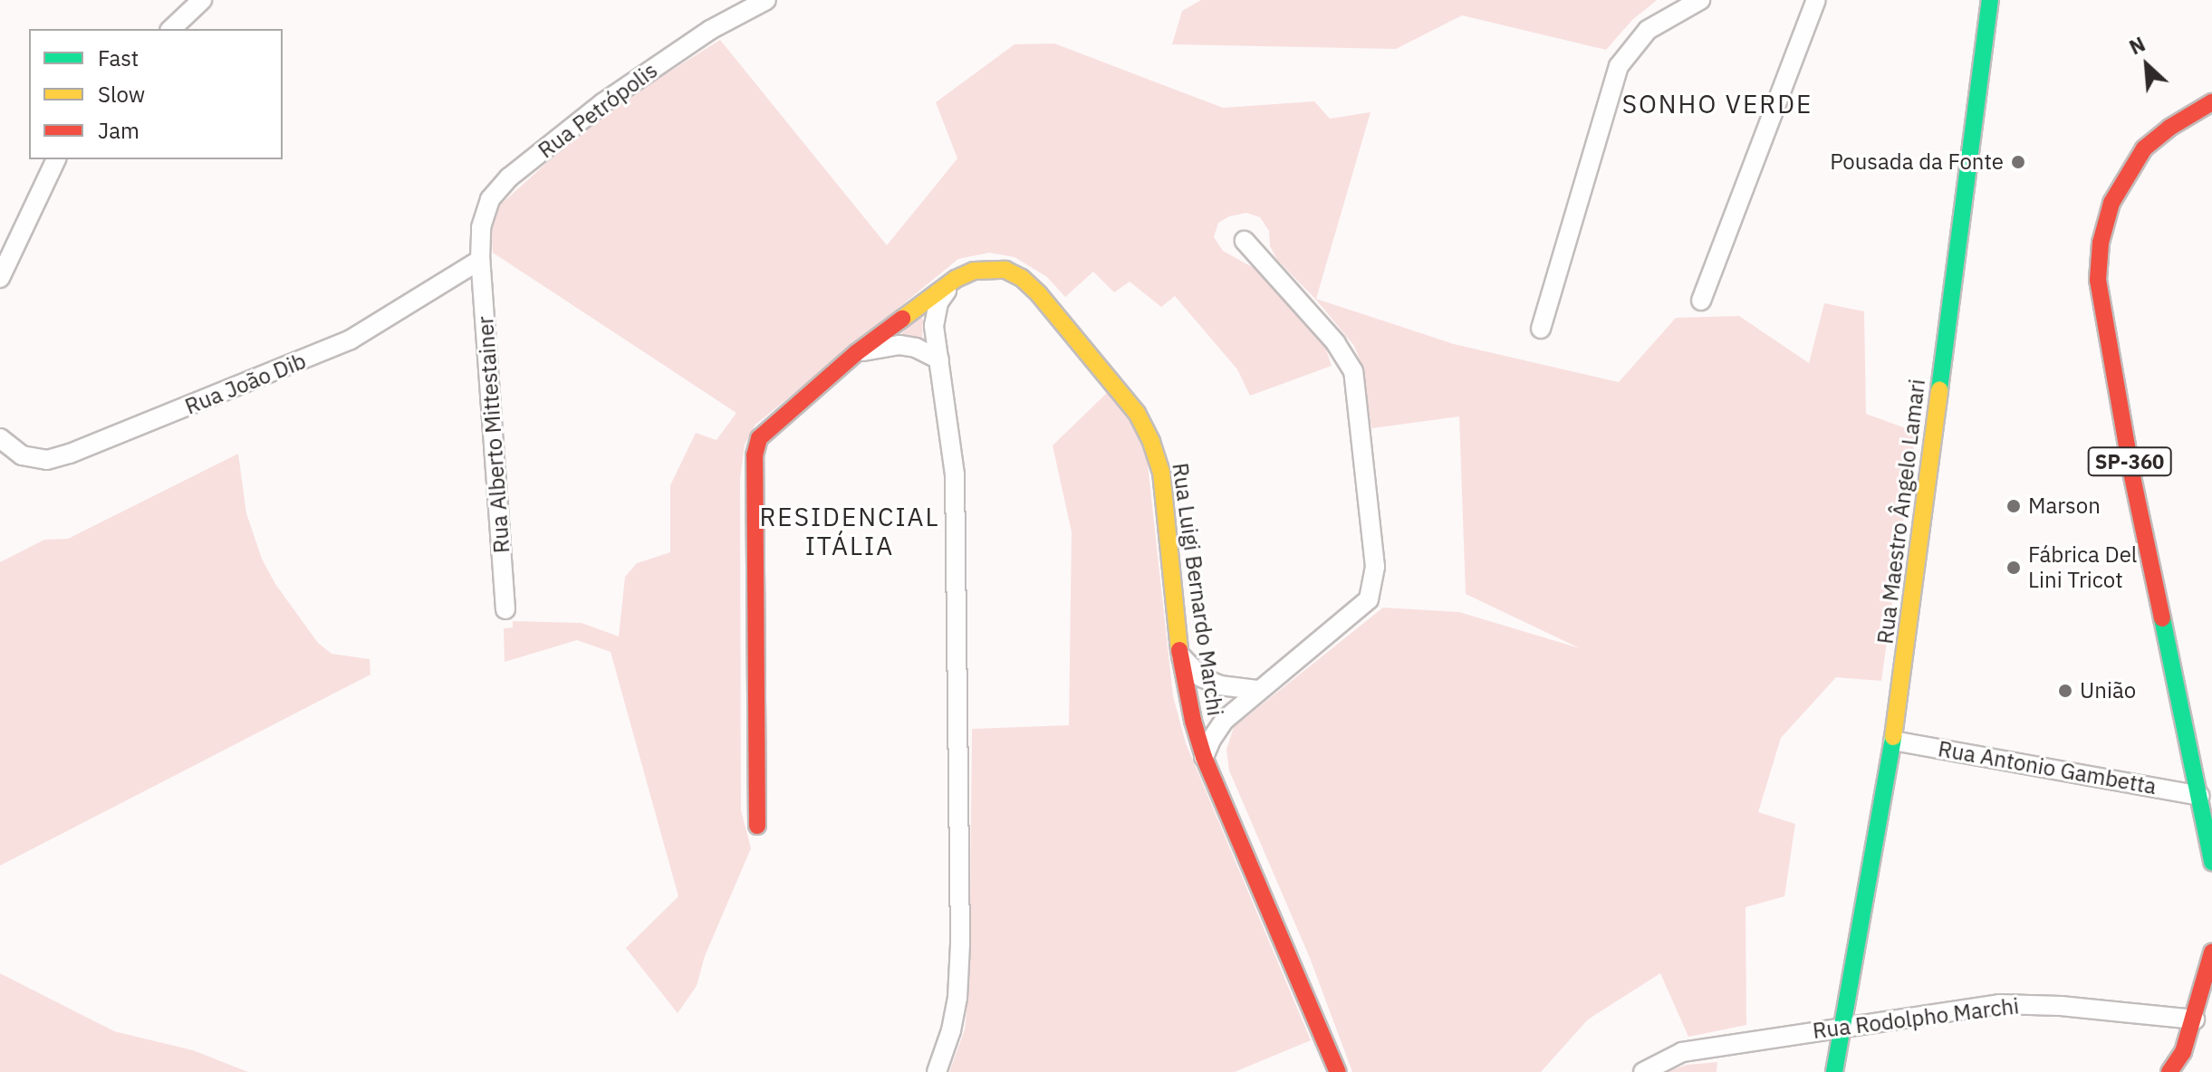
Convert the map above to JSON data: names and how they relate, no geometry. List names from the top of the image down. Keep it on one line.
{"streets":{"street":["Rua Petrópolis","Rua João Dib","Rua Alberto Mittestainer","SP-360","Rua Maestro Ângelo Lamari","Rua Luigi Bernardo Marchi","Rua Antonio Gambetta","Rua Rodolpho Marchi"]},"crossings":[["Rua Petrópolis","Rua João Dib"],["Rua Petrópolis","Rua Alberto Mittestainer"],["Rua João Dib","Rua Alberto Mittestainer"],["SP-360","Rua Antonio Gambetta"],["Rua Maestro Ângelo Lamari","Rua Antonio Gambetta"],["Rua Maestro Ângelo Lamari","Rua Rodolpho Marchi"]],"districts":["SONHO VERDE","RESIDENCIAL ITÁLIA"],"places":["Pousada da Fonte","Marson","Fábrica Del Lini Tricot","União"],"legend":["Fast","Slow","Jam"],"north":"top left"}
